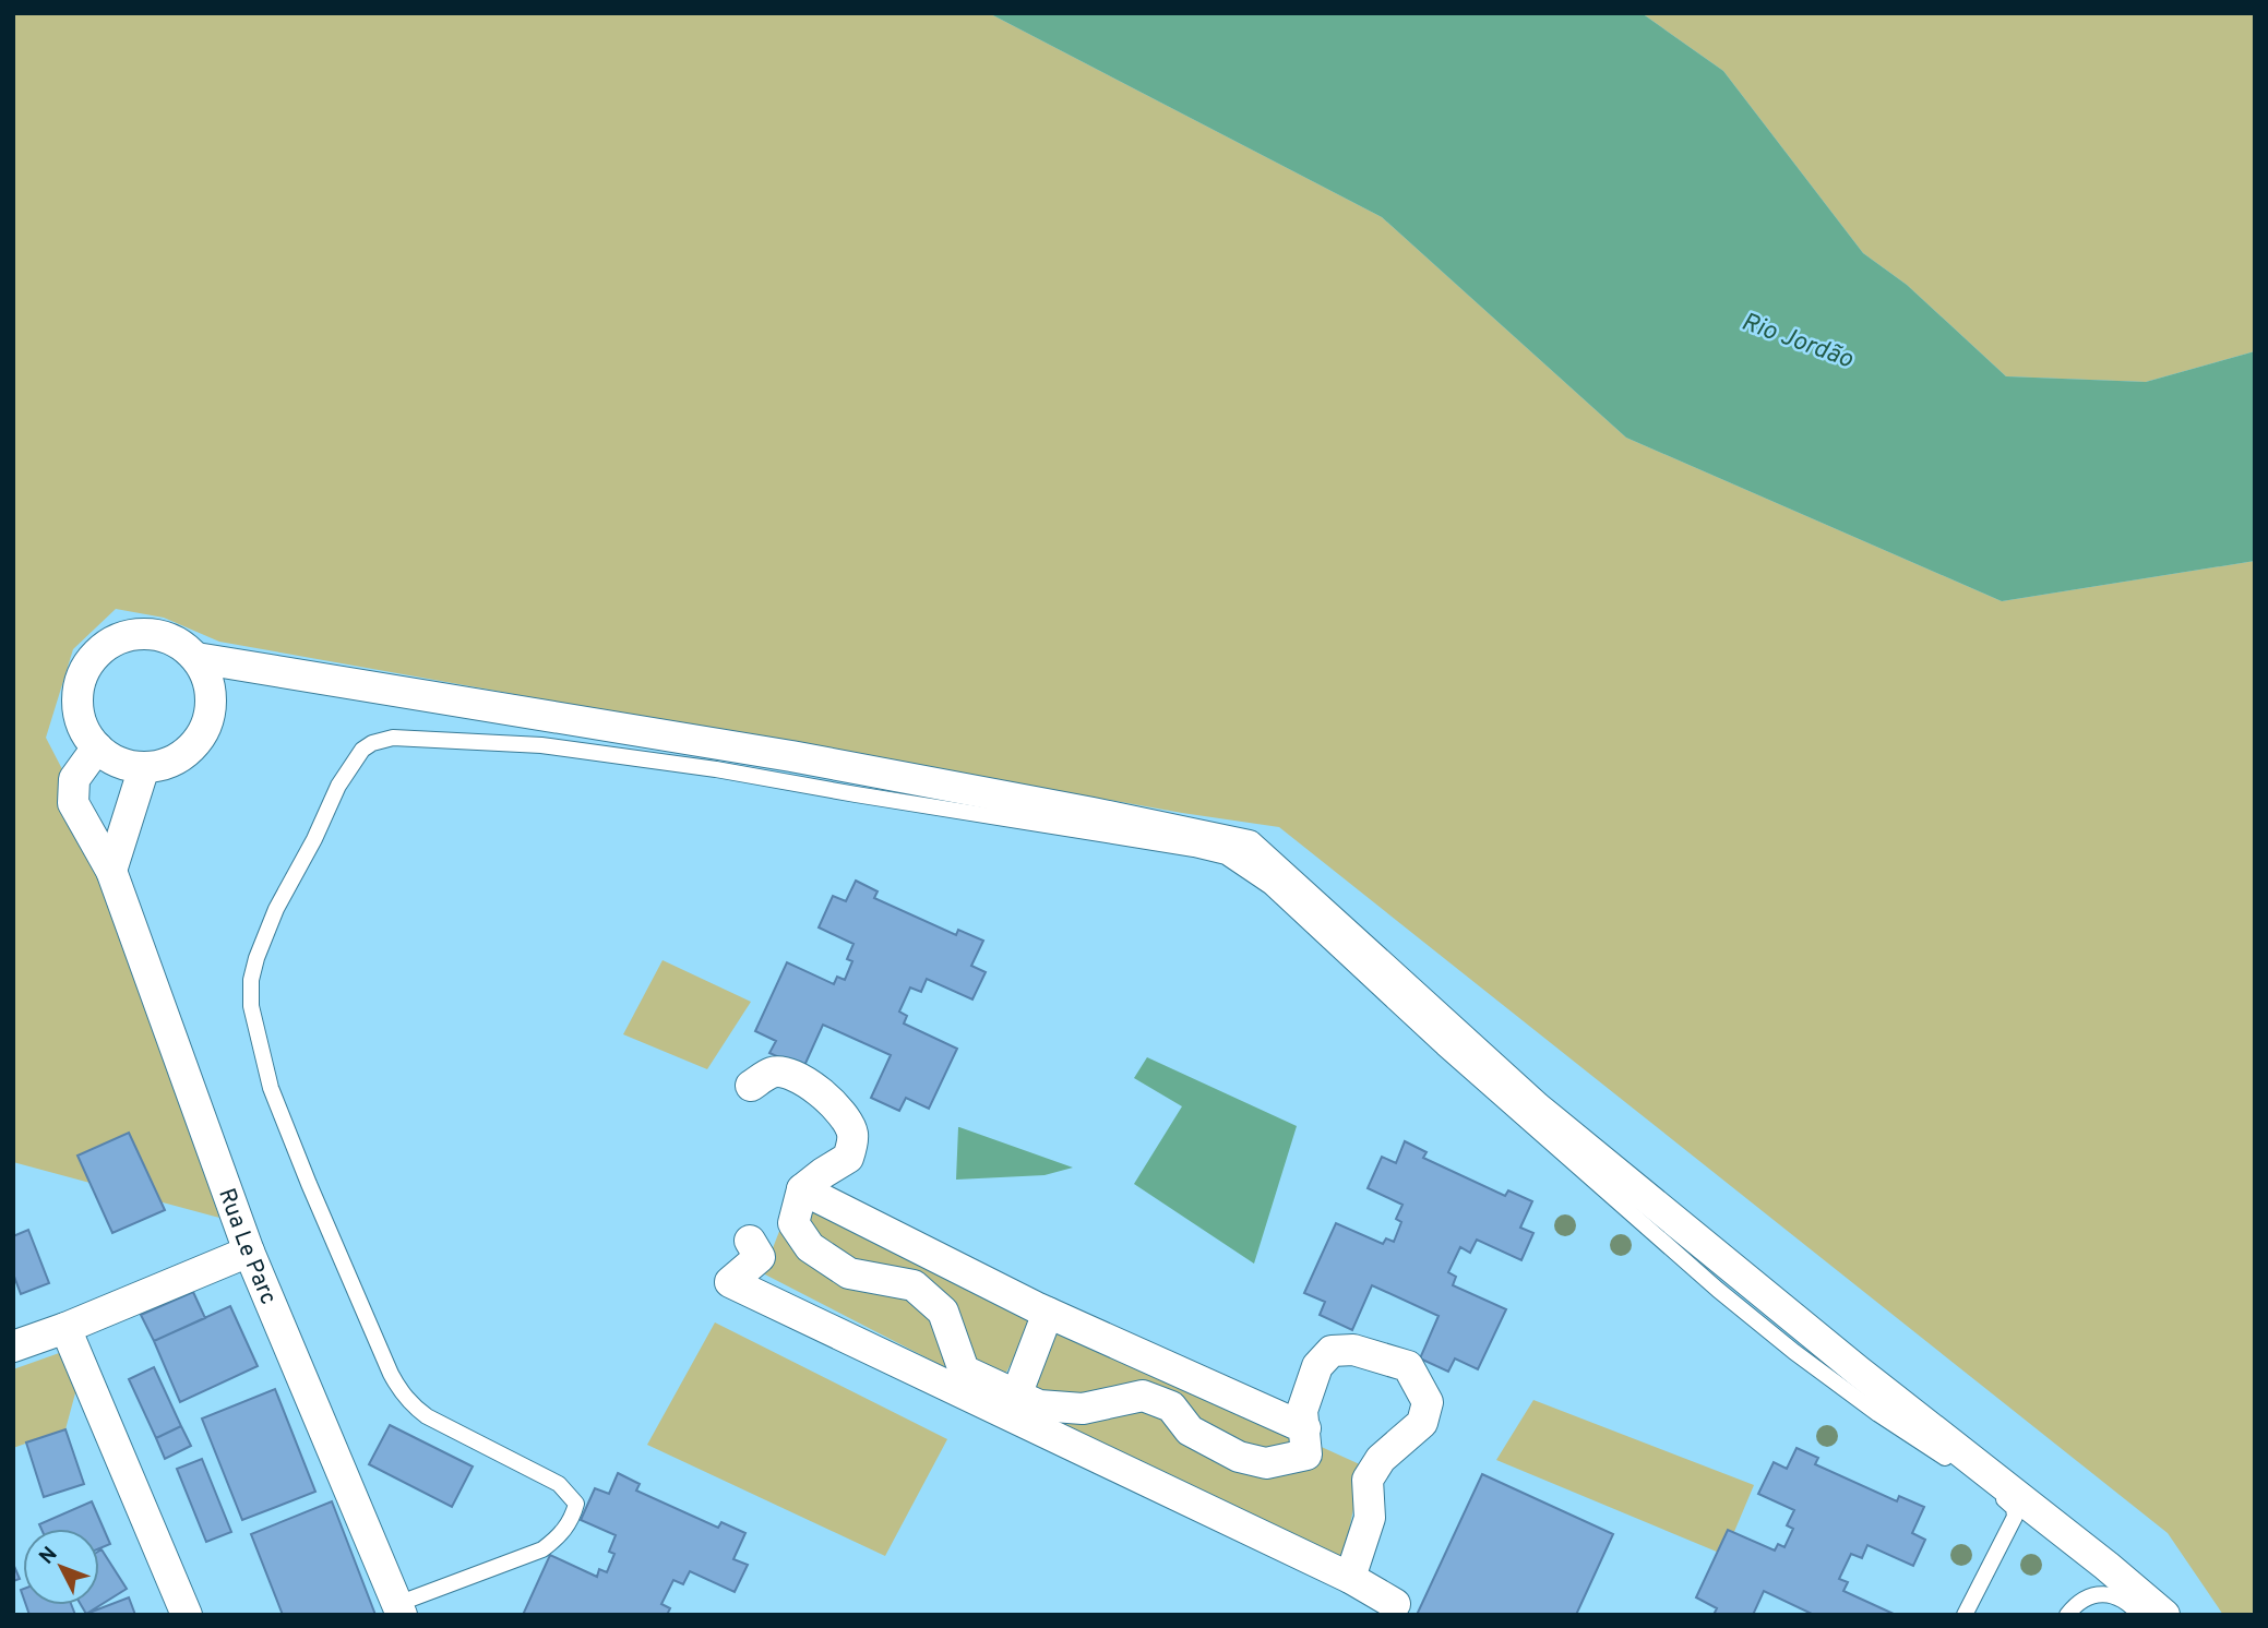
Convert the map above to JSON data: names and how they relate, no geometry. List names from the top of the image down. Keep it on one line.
{"streets":{"street":["Rua Le Parc"]},"water":["Rio Jordão"],"north":"top left"}
